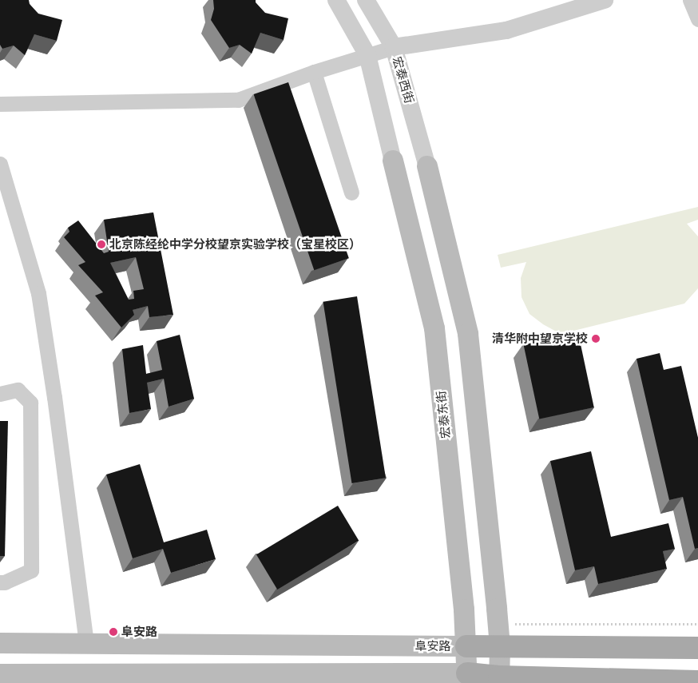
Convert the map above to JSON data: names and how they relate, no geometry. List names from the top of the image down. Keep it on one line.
{"streets":{"main road":["宏泰东街","阜安路"],"street":["宏泰西街"]},"crossings":[["宏泰东街","阜安路"]],"places":["北京陈经纶中学分校望京实验学校（宝星校区）","清华附中望京学校","阜安路"]}
